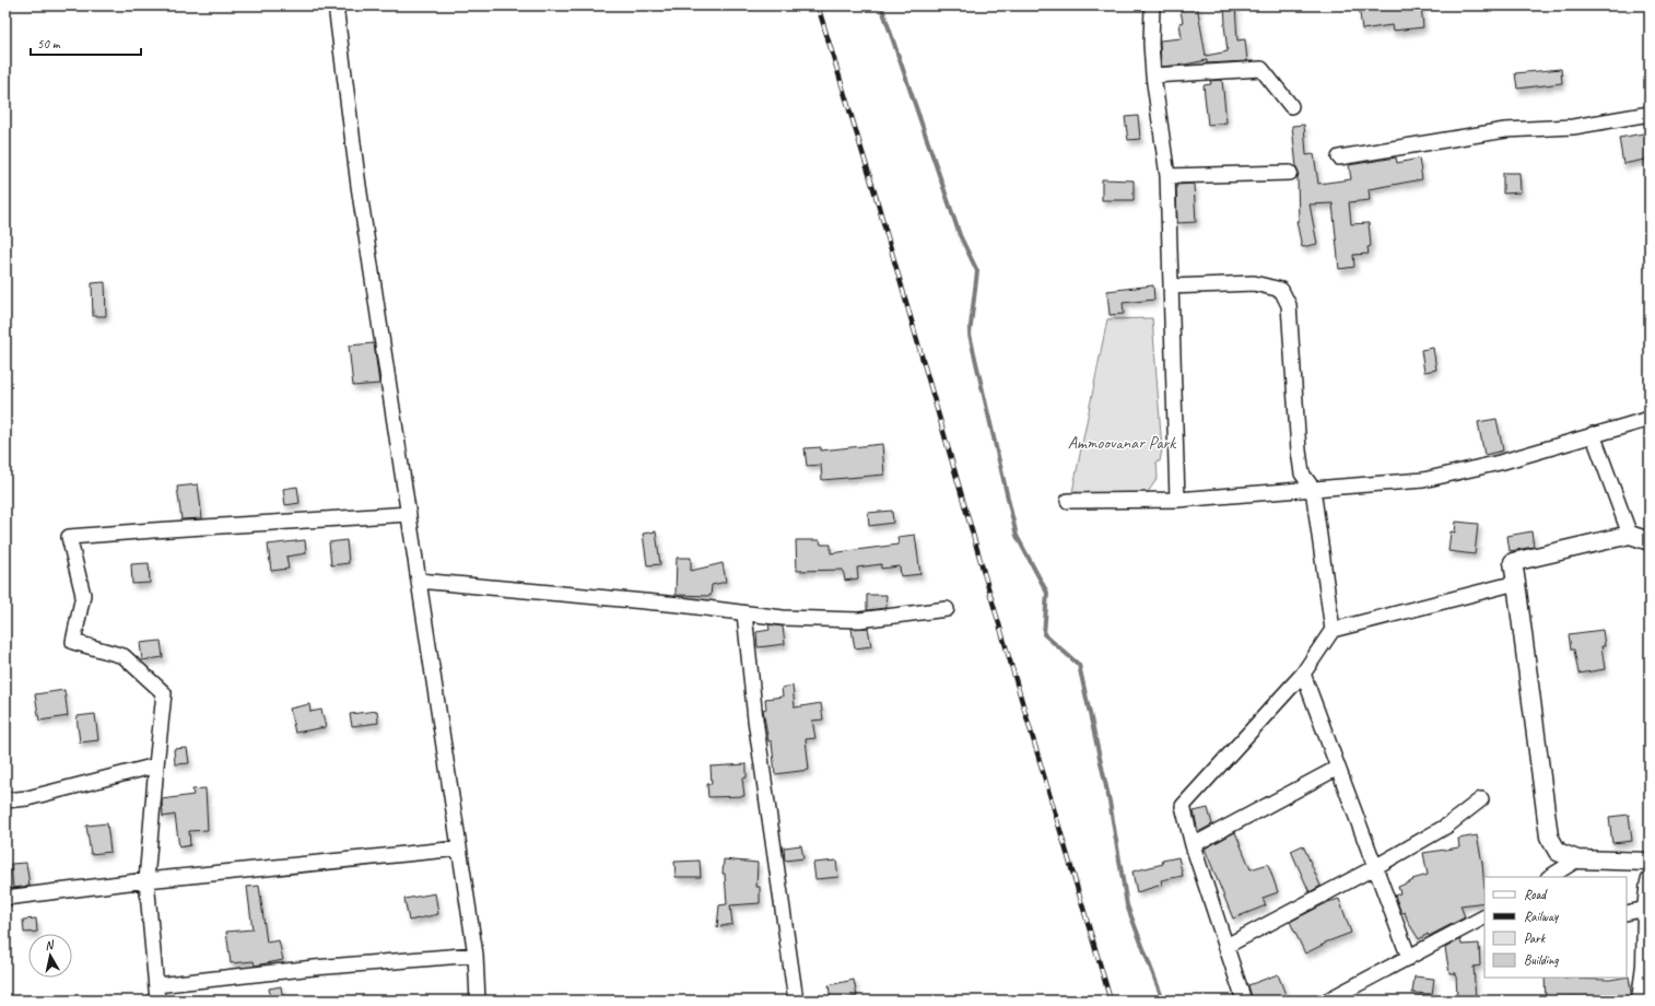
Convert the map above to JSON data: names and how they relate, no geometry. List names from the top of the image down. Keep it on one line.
{"parks":["Ammoovanar Park"],"legend":["Road","Railway","Park","Building"],"scale_bar":"50 m","north":"top"}
